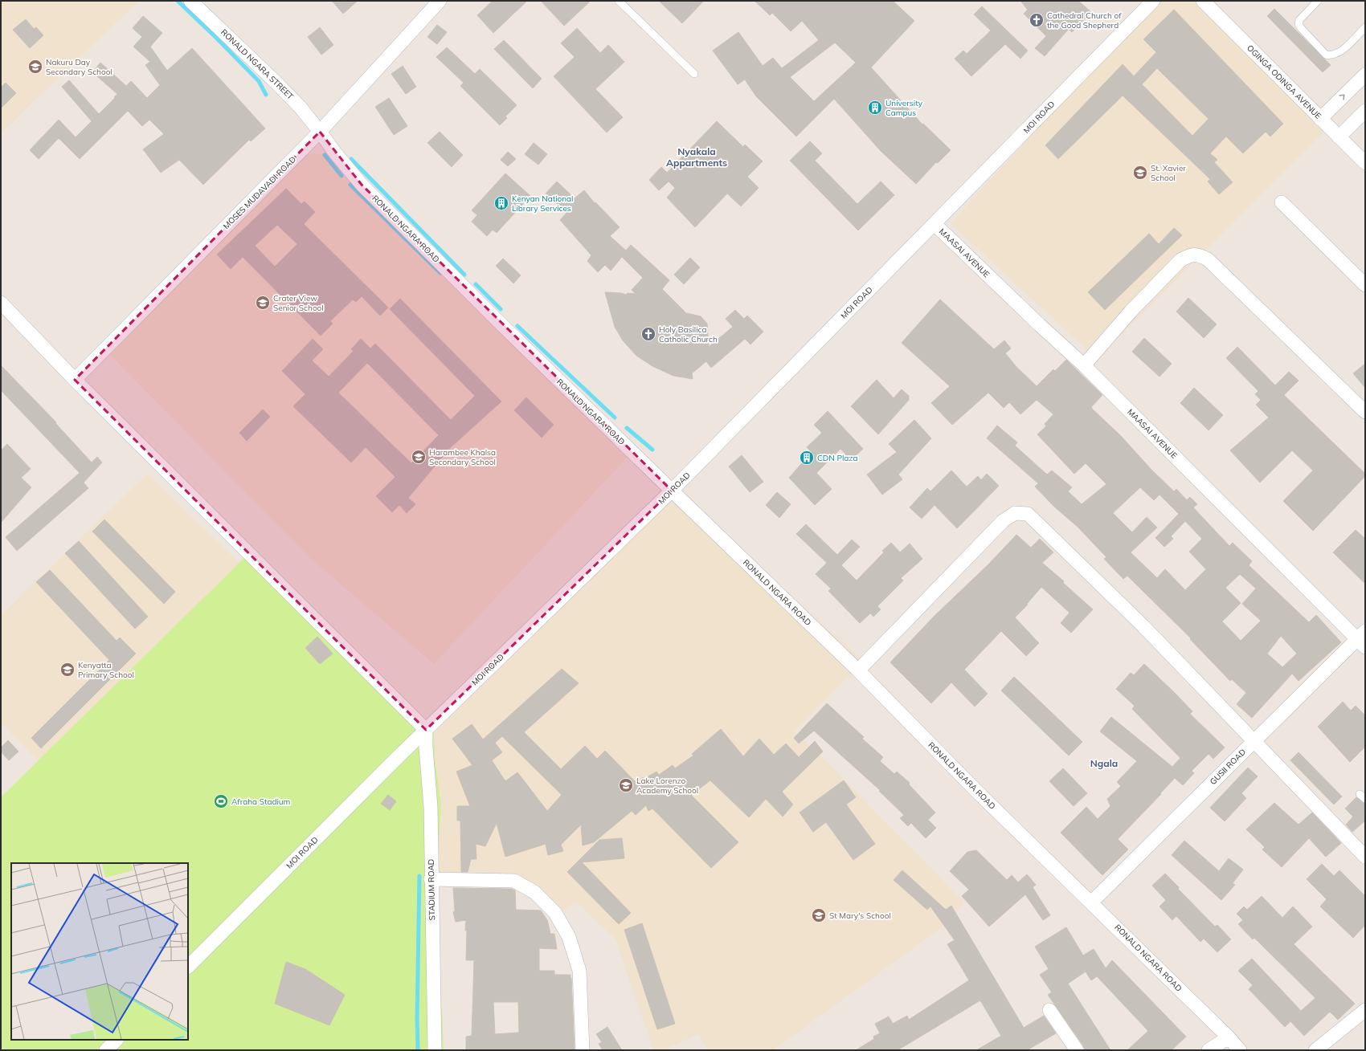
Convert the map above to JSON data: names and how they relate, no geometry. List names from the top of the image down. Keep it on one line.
{"streets":{"street":["RONALD NGARA STREET","OGINGA ODINGA AVENUE","MOI ROAD","MOSES MUDAVADI ROAD","RONALD NGARA ROAD","MAASAI AVENUE","GUSII ROAD","STADIUM ROAD"]},"crossings":[["RONALD NGARA STREET","MOSES MUDAVADI ROAD"],["RONALD NGARA STREET","RONALD NGARA ROAD"],["MOI ROAD","RONALD NGARA ROAD"],["MOI ROAD","MAASAI AVENUE"],["MOI ROAD","STADIUM ROAD"],["MOSES MUDAVADI ROAD","RONALD NGARA ROAD"],["RONALD NGARA ROAD","GUSII ROAD"],["MAASAI AVENUE","GUSII ROAD"]],"districts":["Nyakala Appartments","Ngala"],"places":{"church":["Cathedral Church of the Good Shepherd","Holy Basilica Catholic Church"],"school or university":["Nakuru Day Secondary School","St. Xavier School","Crater View Senior School","Harambee Khalsa Secondary School","Kenyatta Primary School","Lake Lorenzo Academy School","St Mary's School"],"building":["University Campus","Kenyan National Library Services","CDN Plaza"],"sports":["Afraha Stadium"]}}
